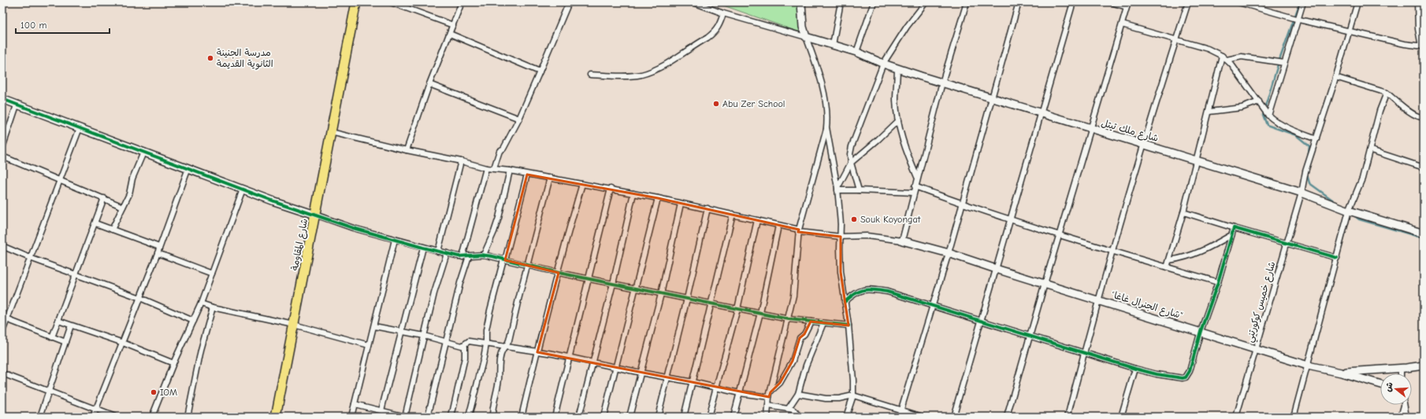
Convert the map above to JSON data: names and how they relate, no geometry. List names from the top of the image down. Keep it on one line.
{"streets":{"highway":["شارع المقاومة"],"street":["شارع ملك تيتل","شارع خميس كوكورتني","\"شارع الجنرال غاغا\""]},"crossings":[["شارع ملك تيتل","شارع خميس كوكورتني"],["شارع خميس كوكورتني","\"شارع الجنرال غاغا\""]],"places":["مدرسة الجنينة الثانوية القديمة","Abu Zer School","Souk Koyongat","IOM"],"scale_bar":"100 m","north":"left"}
